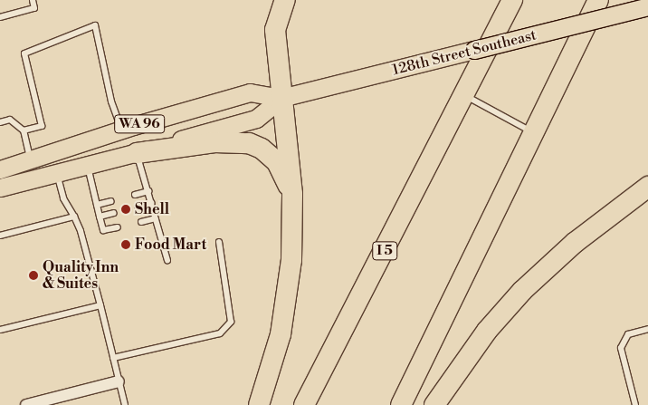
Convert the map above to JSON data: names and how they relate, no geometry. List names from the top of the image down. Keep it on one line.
{"streets":{"highway":["I 5"],"main road":["128th Street Southeast","WA 96"]},"places":["Shell","Food Mart","Quality Inn & Suites"]}
